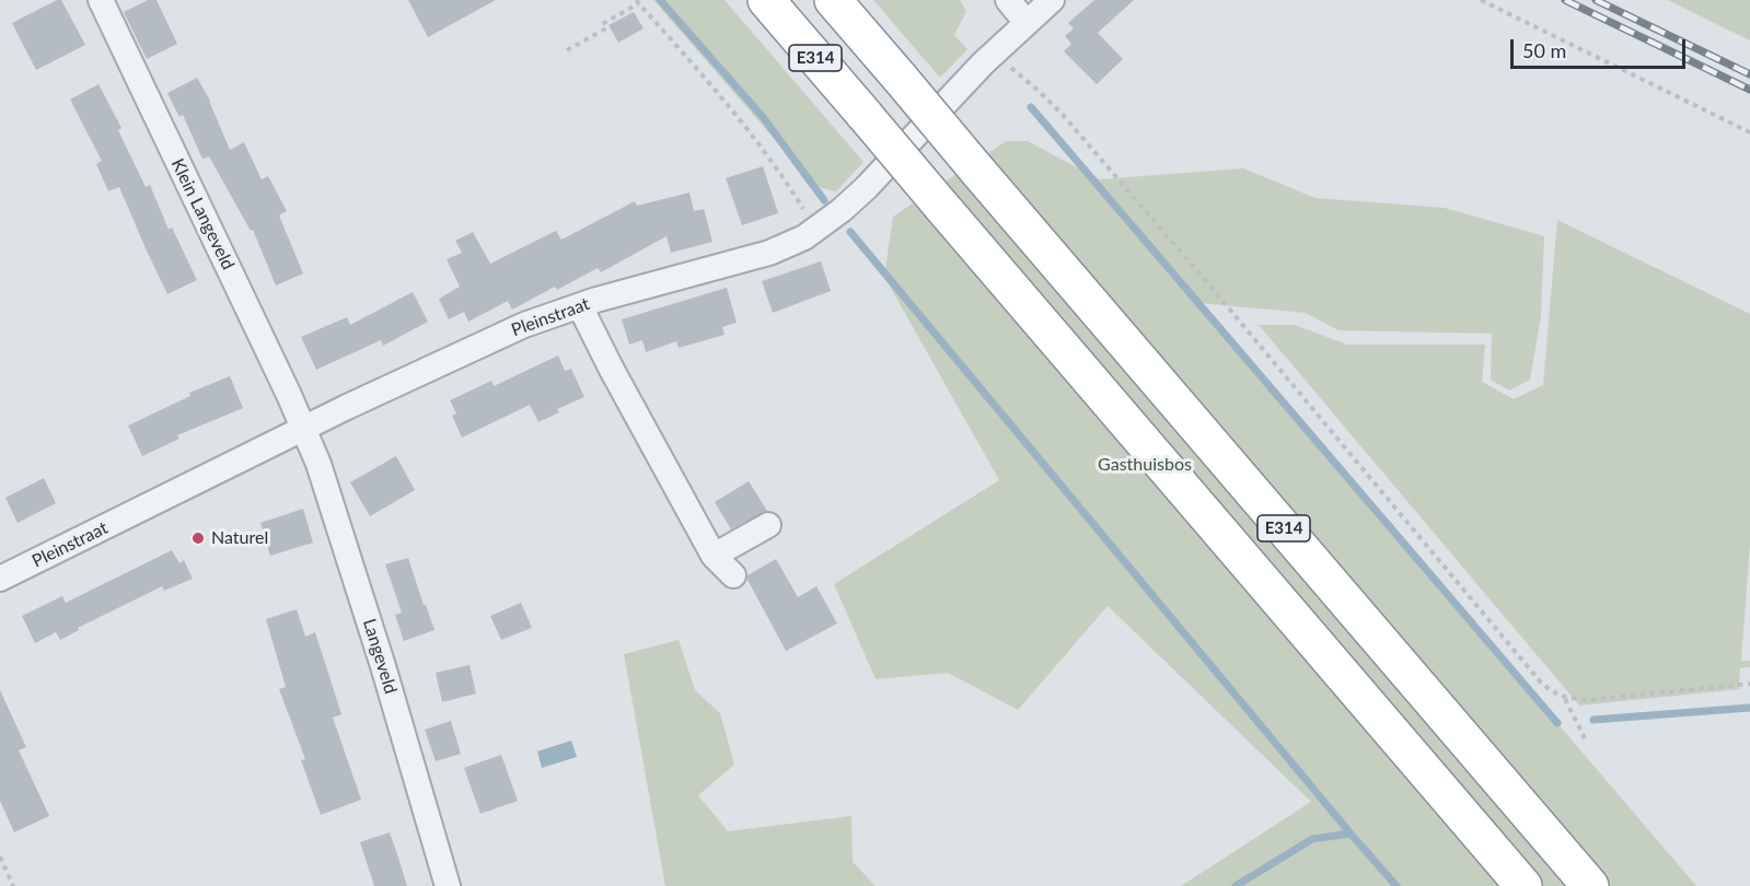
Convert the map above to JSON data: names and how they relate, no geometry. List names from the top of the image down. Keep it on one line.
{"streets":{"highway":["E314"],"street":["Klein Langeveld","Pleinstraat","Langeveld"]},"crossings":[["Klein Langeveld","Pleinstraat"],["Klein Langeveld","Langeveld"],["Pleinstraat","Langeveld"]],"parks":["Gasthuisbos"],"places":["Naturel"],"scale_bar":"50 m"}
